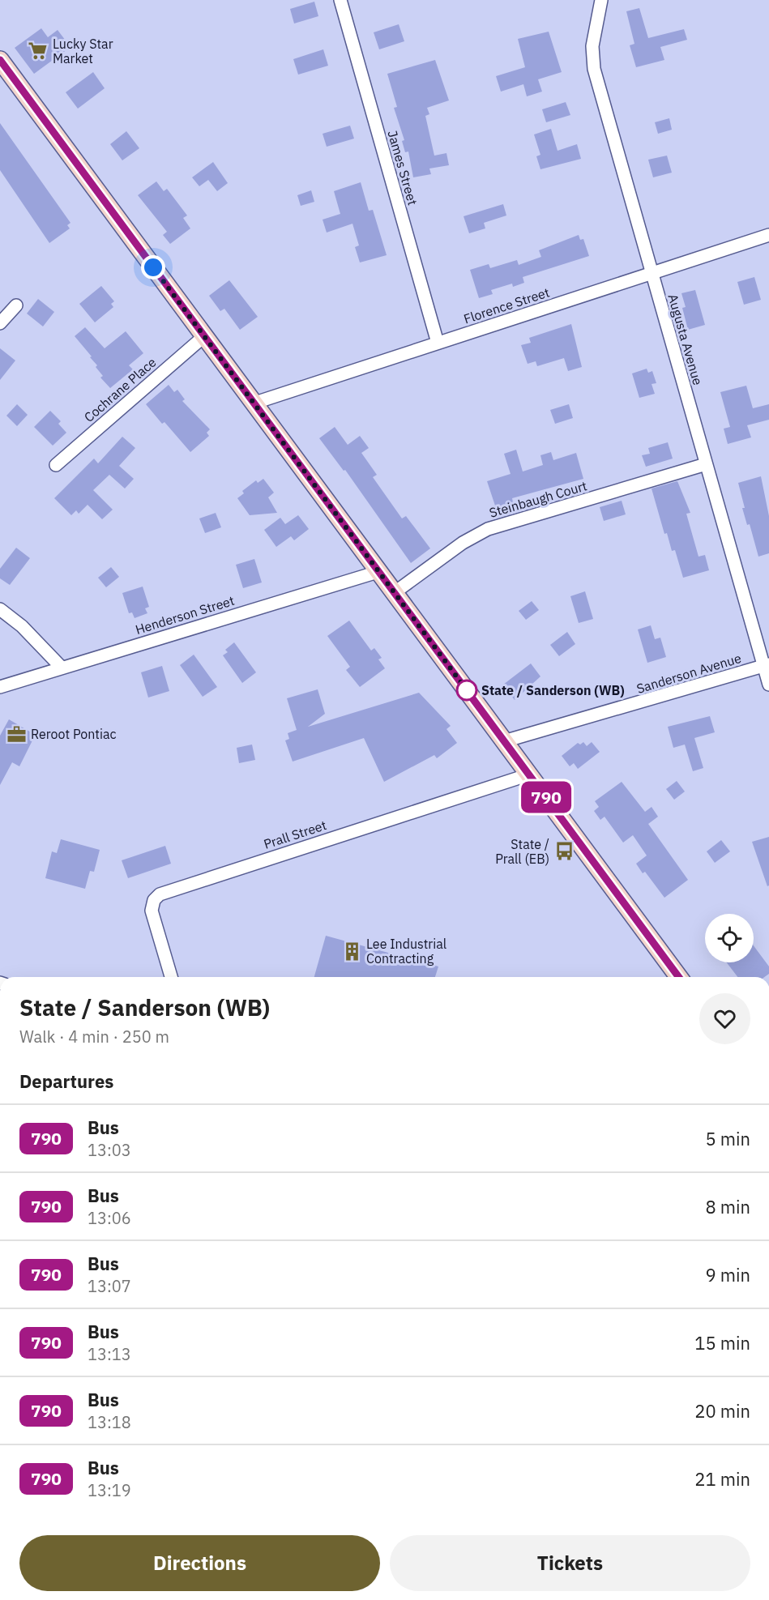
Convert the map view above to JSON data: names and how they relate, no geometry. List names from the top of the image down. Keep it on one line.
{"streets":{"street":["James Street","Florence Street","Augusta Avenue","Cochrane Place","Steinbaugh Court","Henderson Street","Sanderson Avenue","Prall Street"]},"crossings":[["James Street","Florence Street"],["Florence Street","Augusta Avenue"],["Augusta Avenue","Steinbaugh Court"],["Augusta Avenue","Sanderson Avenue"]],"places":{"supermarket":["Lucky Star Market"],"other":["State / Sanderson (WB)"],"office":["Reroot Pontiac"],"bus stop":["State / Prall (EB)"],"building":["Lee Industrial Contracting"]},"lines":["bus line 790"],"page":{"on_map":"790","heading":[["State / Sanderson (WB)","Walk · 4 min · 250 m"],"Departures"],"list":[{"mark":"790","name":"Bus","note":"13:03","value":"5 min"},{"mark":"790","name":"Bus","note":"13:06","value":"8 min"},{"mark":"790","name":"Bus","note":"13:07","value":"9 min"},{"mark":"790","name":"Bus","note":"13:13","value":"15 min"},{"mark":"790","name":"Bus","note":"13:18","value":"20 min"},{"mark":"790","name":"Bus","note":"13:19","value":"21 min"}],"buttons":["Directions","Tickets"]}}
